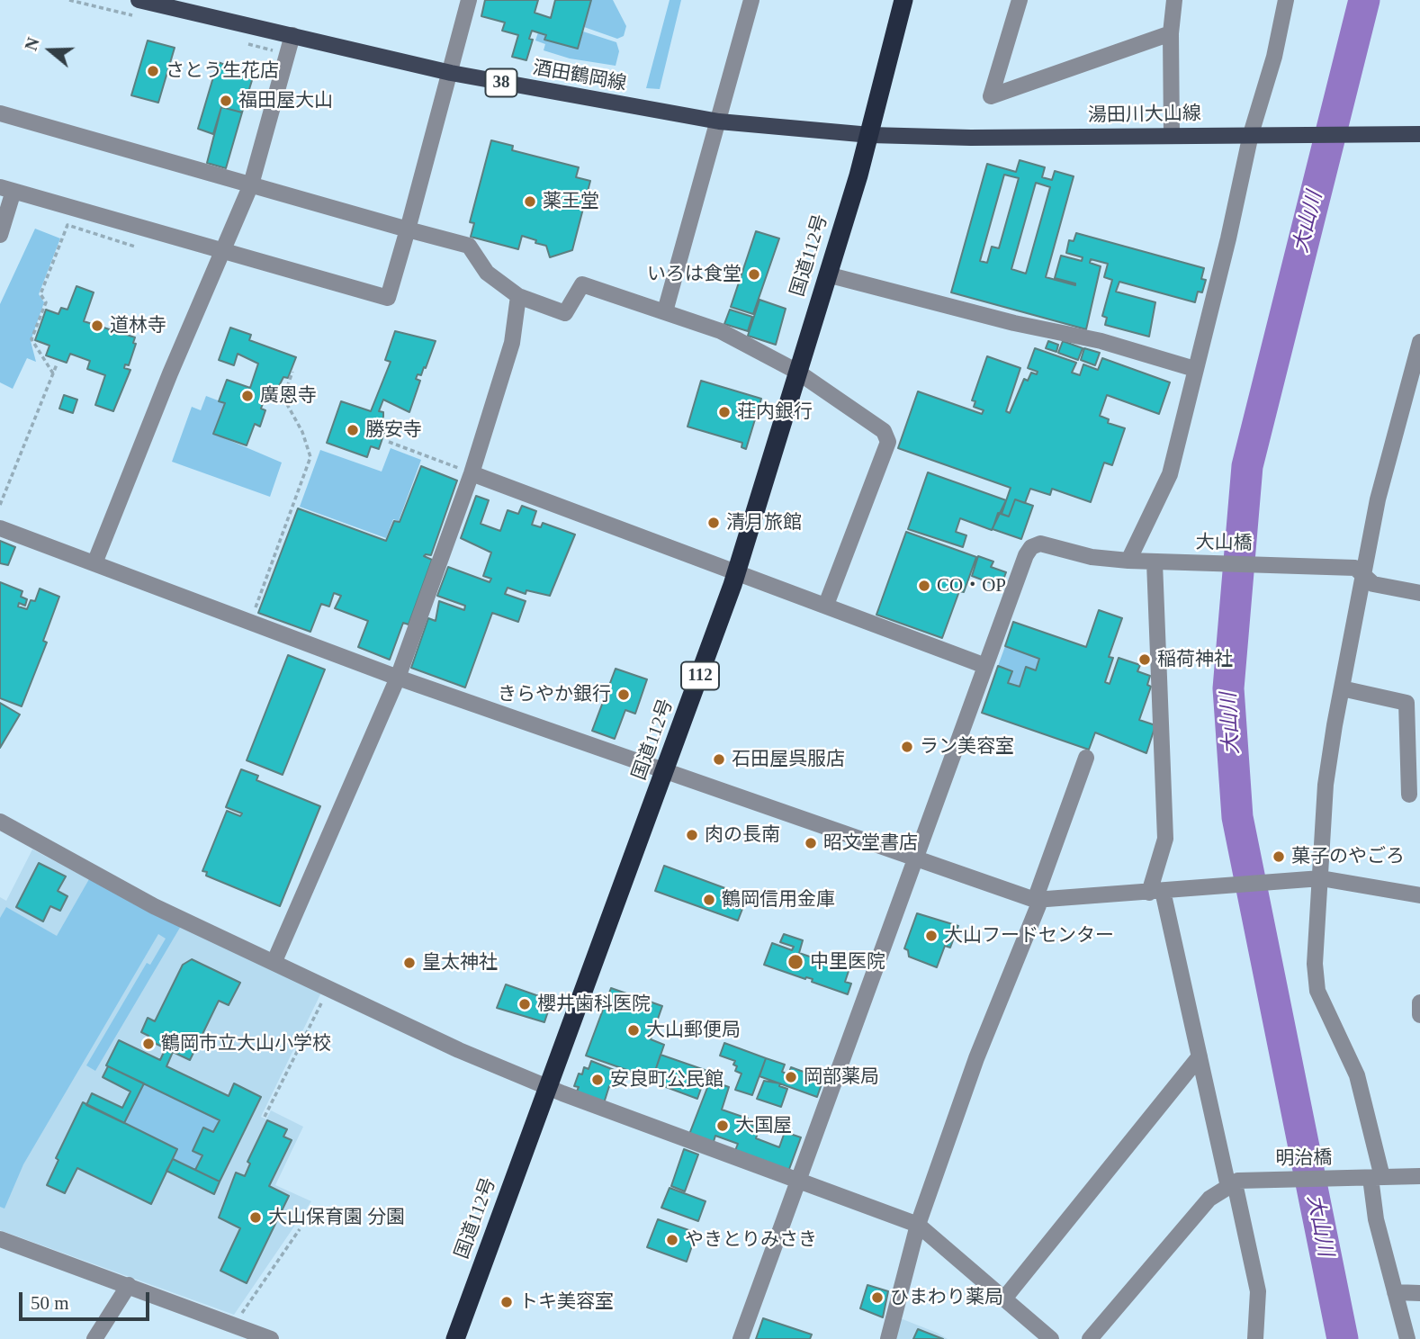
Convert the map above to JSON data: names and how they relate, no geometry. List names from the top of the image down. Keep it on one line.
{"streets":{"highway":["国道112号","112"],"main road":["酒田鶴岡線","38","湯田川大山線"],"street":["大山橋","明治橋"]},"crossings":[["酒田鶴岡線","湯田川大山線"],["酒田鶴岡線","国道112号"],["湯田川大山線","国道112号"]],"water":["大山川"],"places":["さとう生花店","福田屋大山","薬王堂","いろは食堂","道林寺","廣恩寺","荘内銀行","勝安寺","清月旅館","CO・OP","稲荷神社","きらやか銀行","ラン美容室","石田屋呉服店","肉の長南","昭文堂書店","菓子のやごろ","鶴岡信用金庫","大山フードセンター","中里医院","皇太神社","櫻井歯科医院","大山郵便局","鶴岡市立大山小学校","岡部薬局","安良町公民館","大国屋","大山保育園 分園","やきとりみさき","ひまわり薬局","トキ美容室"],"scale_bar":"50 m","north":"left"}
